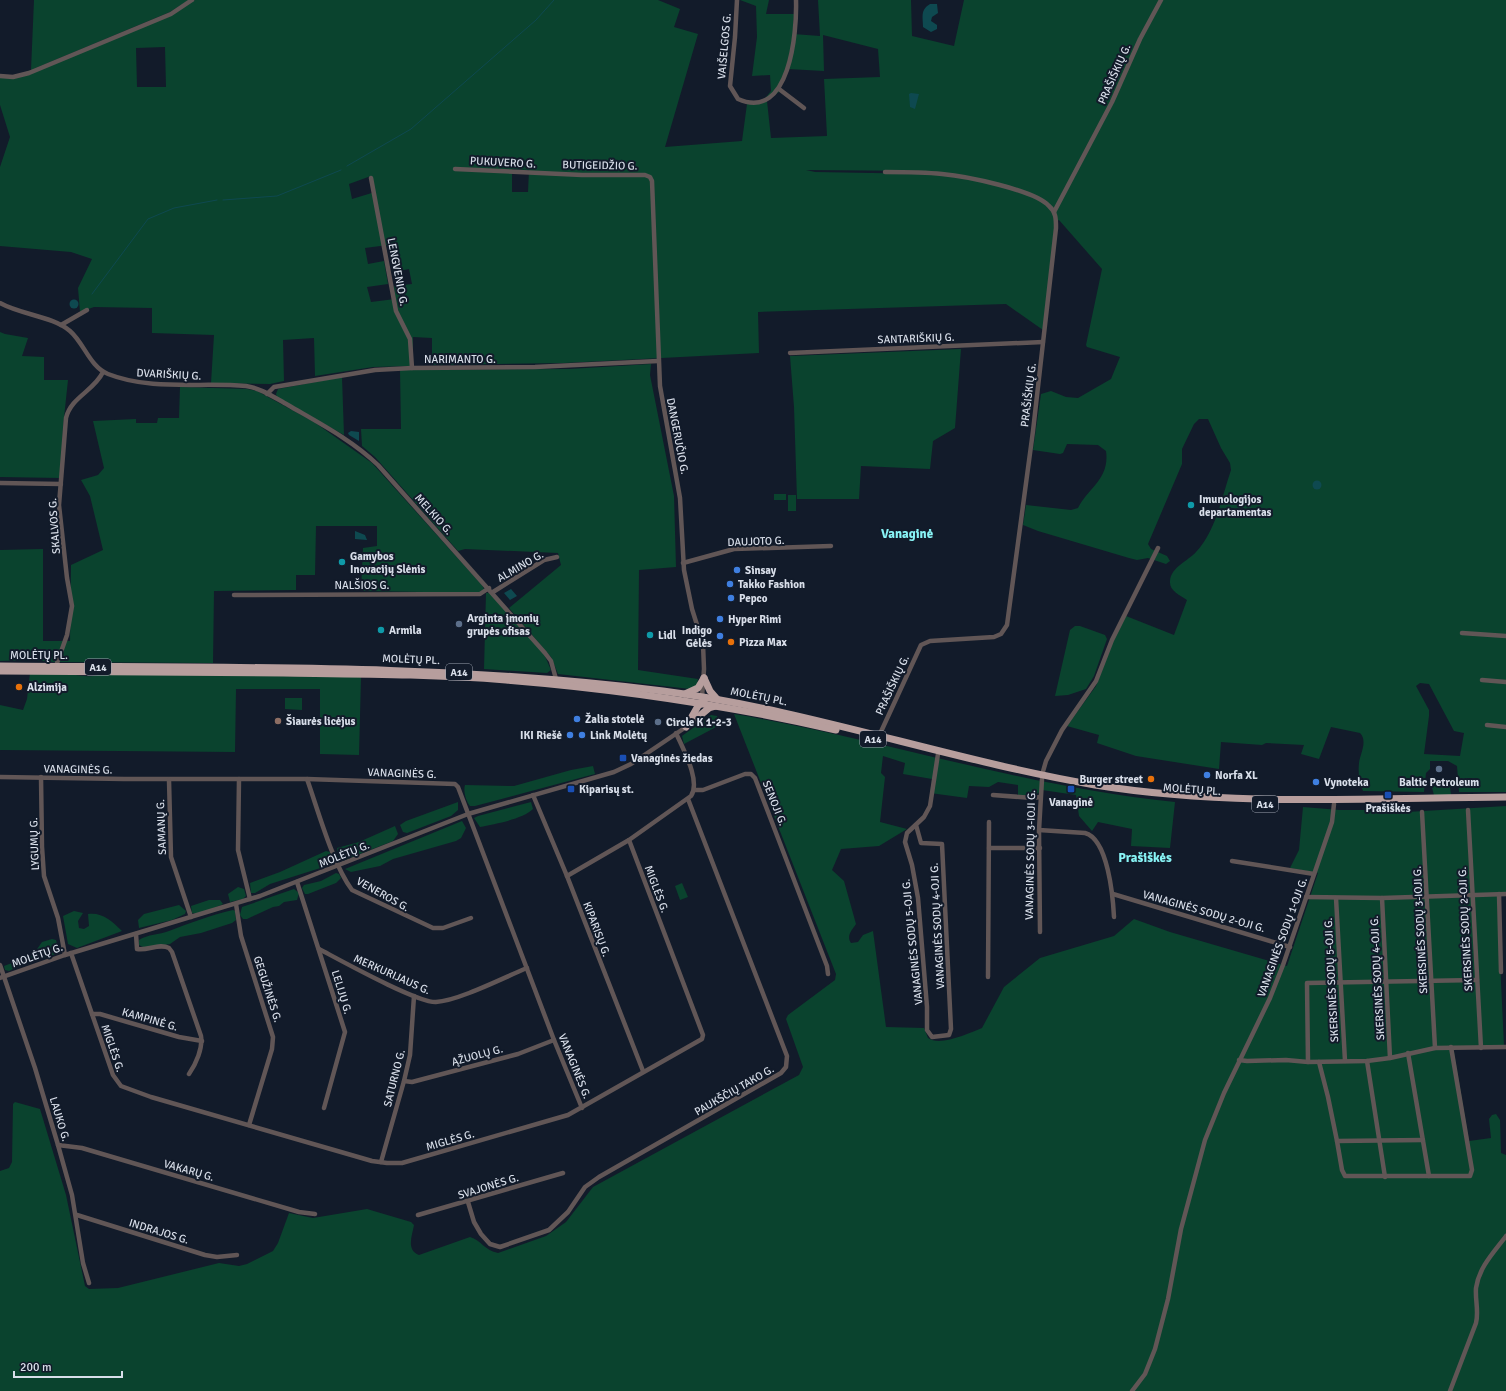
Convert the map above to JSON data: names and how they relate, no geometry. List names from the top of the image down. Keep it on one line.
{"streets":{"highway":["MOLĖTŲ PL.","A14"],"street":["VAIŠELGOS G.","PRAŠIŠKIŲ G.","PUKUVERO G.","BUTIGEIDŽIO G.","LENGVENIO G.","SANTARIŠKIŲ G.","NARIMANTO G.","DVARIŠKIŲ G.","DANGERUČIO G.","MELKIO G.","SKALVOS G.","DAUJOTO G.","ALMINO G.","NALŠIOS G.","VANAGINĖS G.","SENOJI G.","SAMANŲ G.","LYGUMŲ G.","MOLĖTŲ G.","VANAGINĖS SODŲ 3-IOJI G.","MIGLĖS G.","VENEROS G.","VANAGINĖS SODŲ 2-OJI G.","VANAGINĖS SODŲ 4-OJI G.","KIPARISŲ G.","SKERSINĖS SODŲ 2-OJI G.","SKERSINĖS SODŲ 3-IOJI G.","VANAGINĖS SODŲ 1-OJI G.","VANAGINĖS SODŲ 5-OJI G.","MERKURIJAUS G.","SKERSINĖS SODŲ 4-OJI G.","SKERSINĖS SODŲ 5-OJI G.","GEGUŽINĖS G.","LELIJŲ G.","KAMPINĖ G.","ĄŽUOLŲ G.","SATURNO G.","PAUKŠČIŲ TAKO G.","LAUKO G.","VAKARŲ G.","SVAJONĖS G.","INDRAJOS G."]},"crossings":[["PRAŠIŠKIŲ G.","SANTARIŠKIŲ G."],["PRAŠIŠKIŲ G.","MOLĖTŲ PL."],["PUKUVERO G.","BUTIGEIDŽIO G."],["BUTIGEIDŽIO G.","DANGERUČIO G."],["LENGVENIO G.","NARIMANTO G."],["NARIMANTO G.","DVARIŠKIŲ G."],["NARIMANTO G.","DANGERUČIO G."],["NARIMANTO G.","MELKIO G."],["DVARIŠKIŲ G.","MELKIO G."],["DVARIŠKIŲ G.","SKALVOS G."],["DANGERUČIO G.","DAUJOTO G."],["DANGERUČIO G.","MOLĖTŲ PL."],["MELKIO G.","ALMINO G."],["MELKIO G.","NALŠIOS G."],["MELKIO G.","MOLĖTŲ PL."],["SKALVOS G.","MOLĖTŲ PL."],["MOLĖTŲ PL.","VANAGINĖS SODŲ 3-IOJI G."],["MOLĖTŲ PL.","VANAGINĖS SODŲ 1-OJI G."],["MOLĖTŲ PL.","VANAGINĖS SODŲ 5-OJI G."],["VANAGINĖS G.","SAMANŲ G."],["VANAGINĖS G.","LYGUMŲ G."],["VANAGINĖS G.","MOLĖTŲ G."],["VANAGINĖS G.","MIGLĖS G."],["VANAGINĖS G.","VENEROS G."],["VANAGINĖS G.","MERKURIJAUS G."],["VANAGINĖS G.","ĄŽUOLŲ G."],["SAMANŲ G.","MOLĖTŲ G."],["LYGUMŲ G.","MOLĖTŲ G."],["MOLĖTŲ G.","MIGLĖS G."],["MOLĖTŲ G.","VENEROS G."],["MOLĖTŲ G.","KIPARISŲ G."],["MOLĖTŲ G.","GEGUŽINĖS G."],["MOLĖTŲ G.","LELIJŲ G."],["MOLĖTŲ G.","KAMPINĖ G."],["MOLĖTŲ G.","LAUKO G."],["MIGLĖS G.","KIPARISŲ G."],["MIGLĖS G.","GEGUŽINĖS G."],["MIGLĖS G.","KAMPINĖ G."],["MIGLĖS G.","SATURNO G."],["VANAGINĖS SODŲ 2-OJI G.","VANAGINĖS SODŲ 1-OJI G."],["VANAGINĖS SODŲ 4-OJI G.","VANAGINĖS SODŲ 5-OJI G."],["MERKURIJAUS G.","LELIJŲ G."],["MERKURIJAUS G.","SATURNO G."],["ĄŽUOLŲ G.","SATURNO G."],["PAUKŠČIŲ TAKO G.","SVAJONĖS G."],["LAUKO G.","VAKARŲ G."],["LAUKO G.","INDRAJOS G."]],"districts":["Vanaginė","Prašiškės"],"places":{"other":["Imunologijos departamentas","Gamybos Inovacijų Slėnis","Sinsay","Takko Fashion","Pepco","Hyper Rimi","Arginta įmonių grupės ofisas","Armila","Lidl","Indigo Gėlės","Pizza Max","Alzimija","Žalia stotelė","Šiaurės licėjus","Circle K 1-2-3","IKI Riešė","Link Molėtų","Baltic Petroleum","Norfa XL","Burger street","Vynoteka"],"transit":["Vanaginės žiedas","Kiparisų st.","Vanaginė","Prašiškės"]},"scale_bar":"200 m"}
